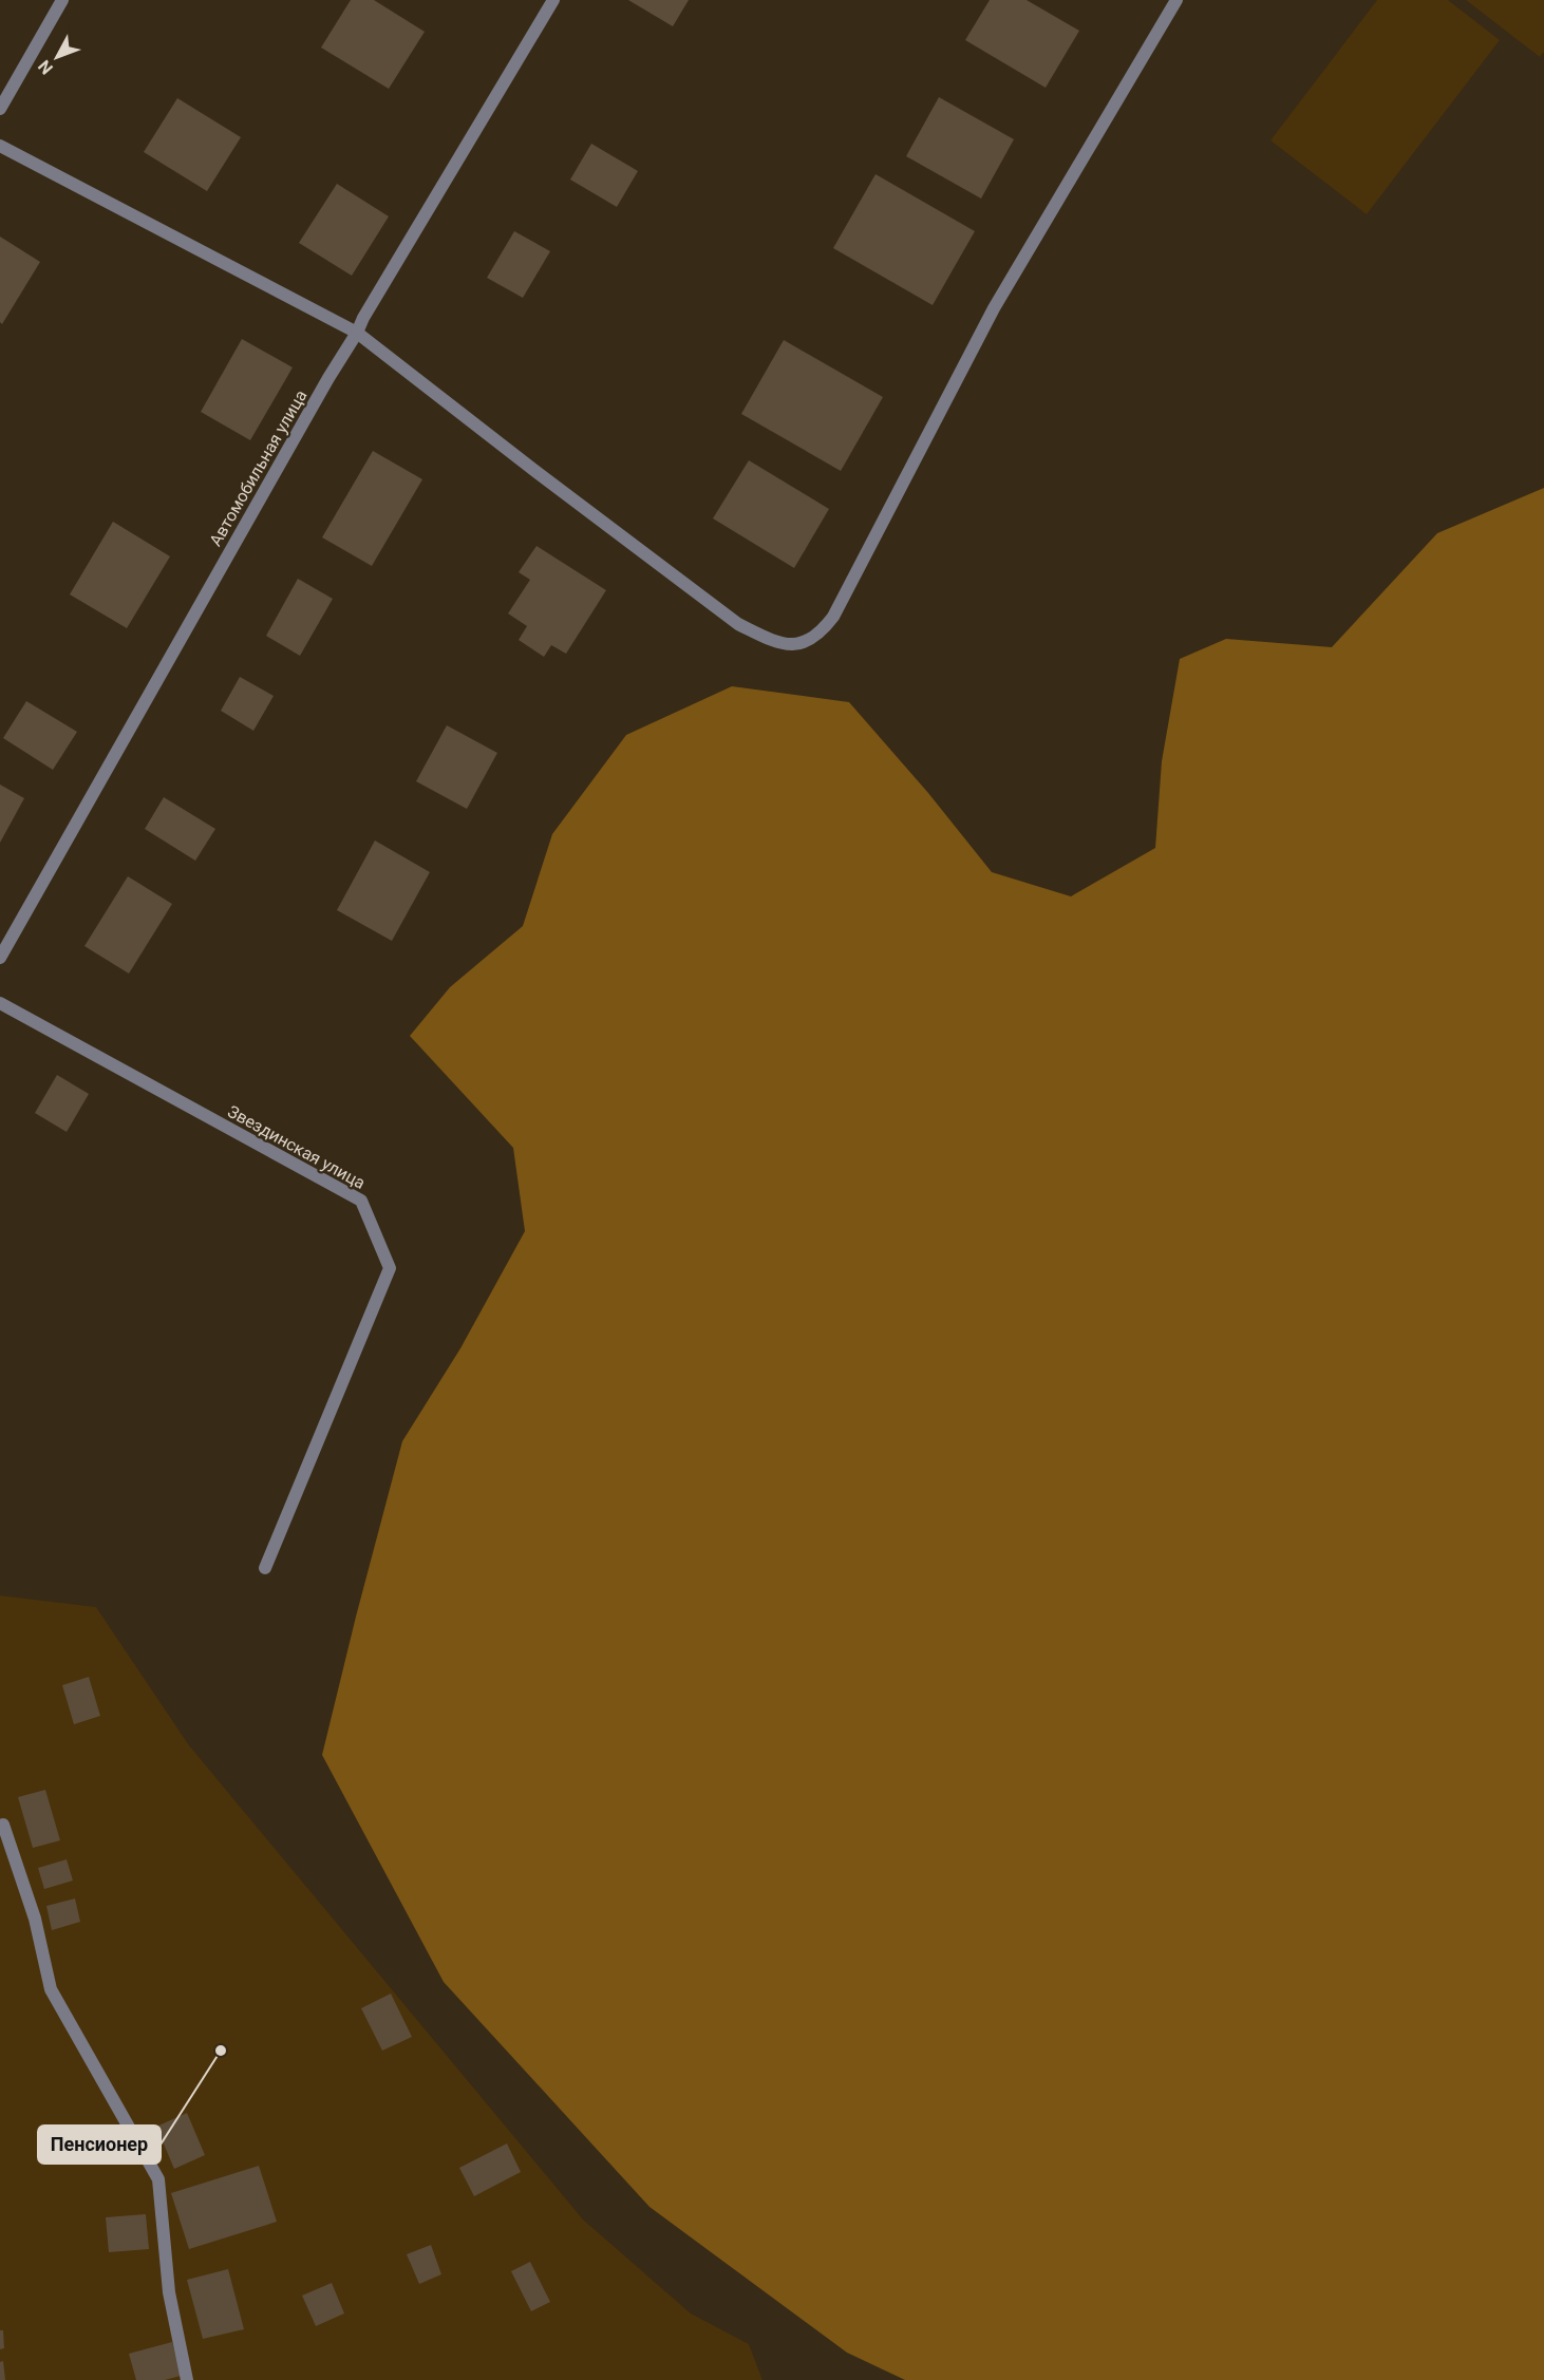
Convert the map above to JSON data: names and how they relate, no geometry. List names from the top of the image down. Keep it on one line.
{"streets":{"street":["Автомобильная улица","Звездинская улица"]},"places":["Пенсионер"],"north":"bottom left"}
